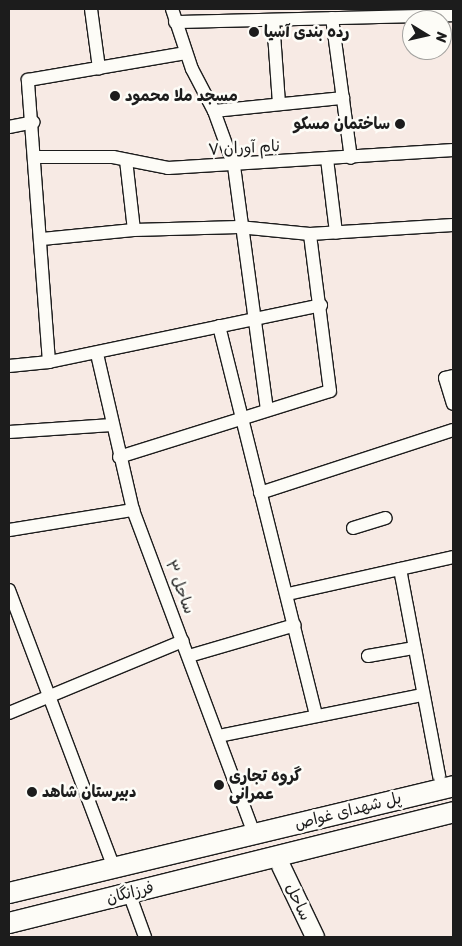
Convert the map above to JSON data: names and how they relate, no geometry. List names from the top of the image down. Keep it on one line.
{"streets":{"main road":["پل شهدای غواص","فرزانگان"],"street":["نام آوران ۷","ساحل ۳","ساحل"]},"crossings":[["ساحل ۳","پل شهدای غواص"],["ساحل ۳","فرزانگان"],["پل شهدای غواص","فرزانگان"]],"places":["رده بندی آسیا","مسجد ملا محمود","ساختمان مسکو","گروه تجاری عمرانی","دبیرستان شاهد"],"north":"right"}
